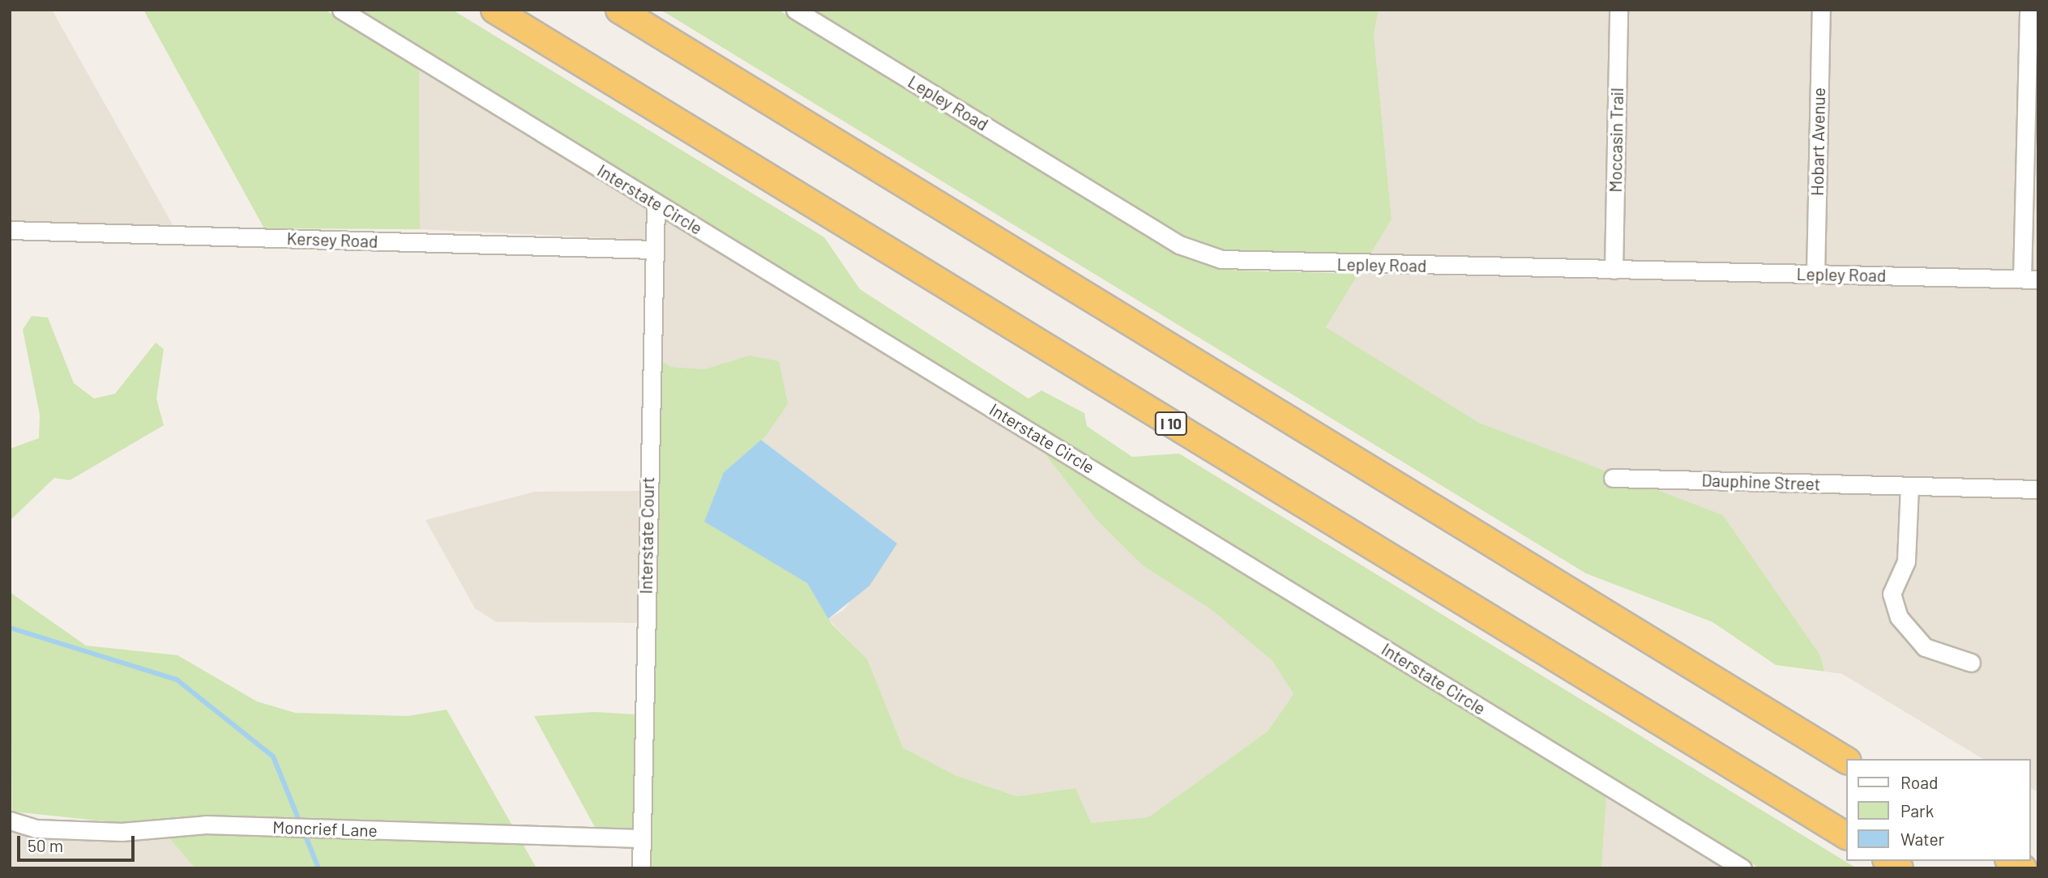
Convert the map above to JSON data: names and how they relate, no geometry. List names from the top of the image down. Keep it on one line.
{"streets":{"highway":["I 10"],"street":["Lepley Road","Moccasin Trail","Hobart Avenue","Interstate Circle","Kersey Road","Dauphine Street","Interstate Court","Moncrief Lane"]},"crossings":[["Lepley Road","Moccasin Trail"],["Lepley Road","Hobart Avenue"],["Interstate Circle","Interstate Court"],["Kersey Road","Interstate Court"],["Interstate Court","Moncrief Lane"]],"legend":["Road","Park","Water"],"scale_bar":"50 m"}
